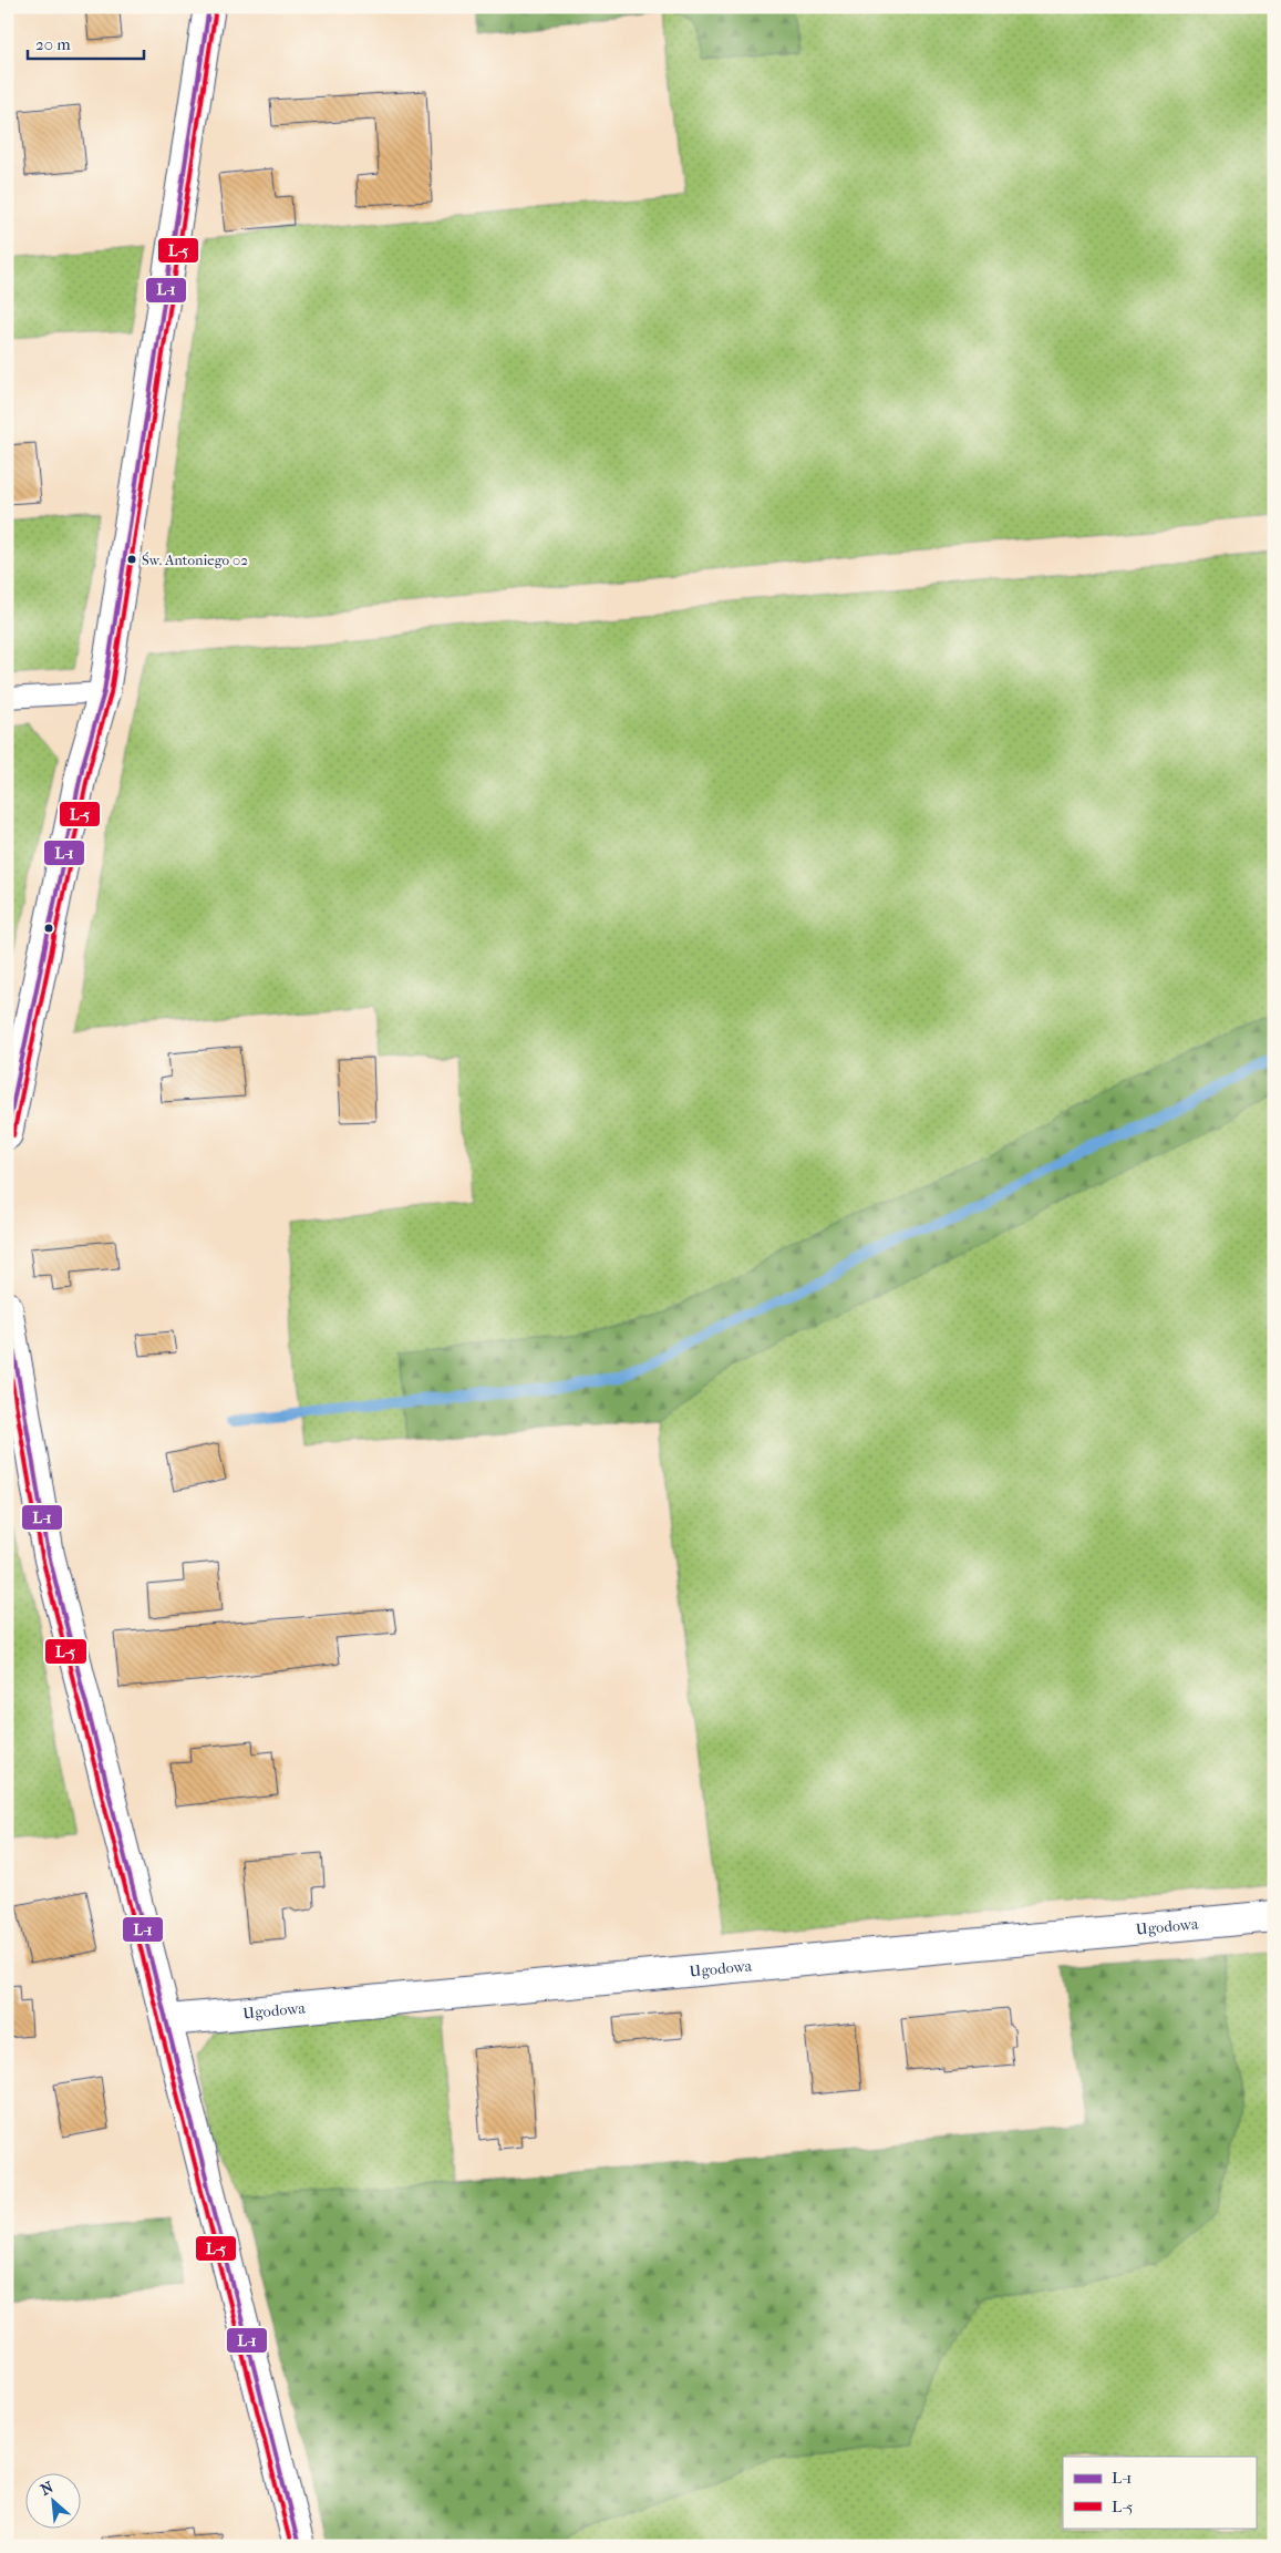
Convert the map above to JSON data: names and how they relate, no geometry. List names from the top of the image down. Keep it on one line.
{"streets":{"street":["Ugodowa"]},"places":["Św. Antoniego 02"],"lines":["transit line L-1","transit line L-5"],"legend":["L-1","L-5"],"scale_bar":"20 m","north":"top left"}
